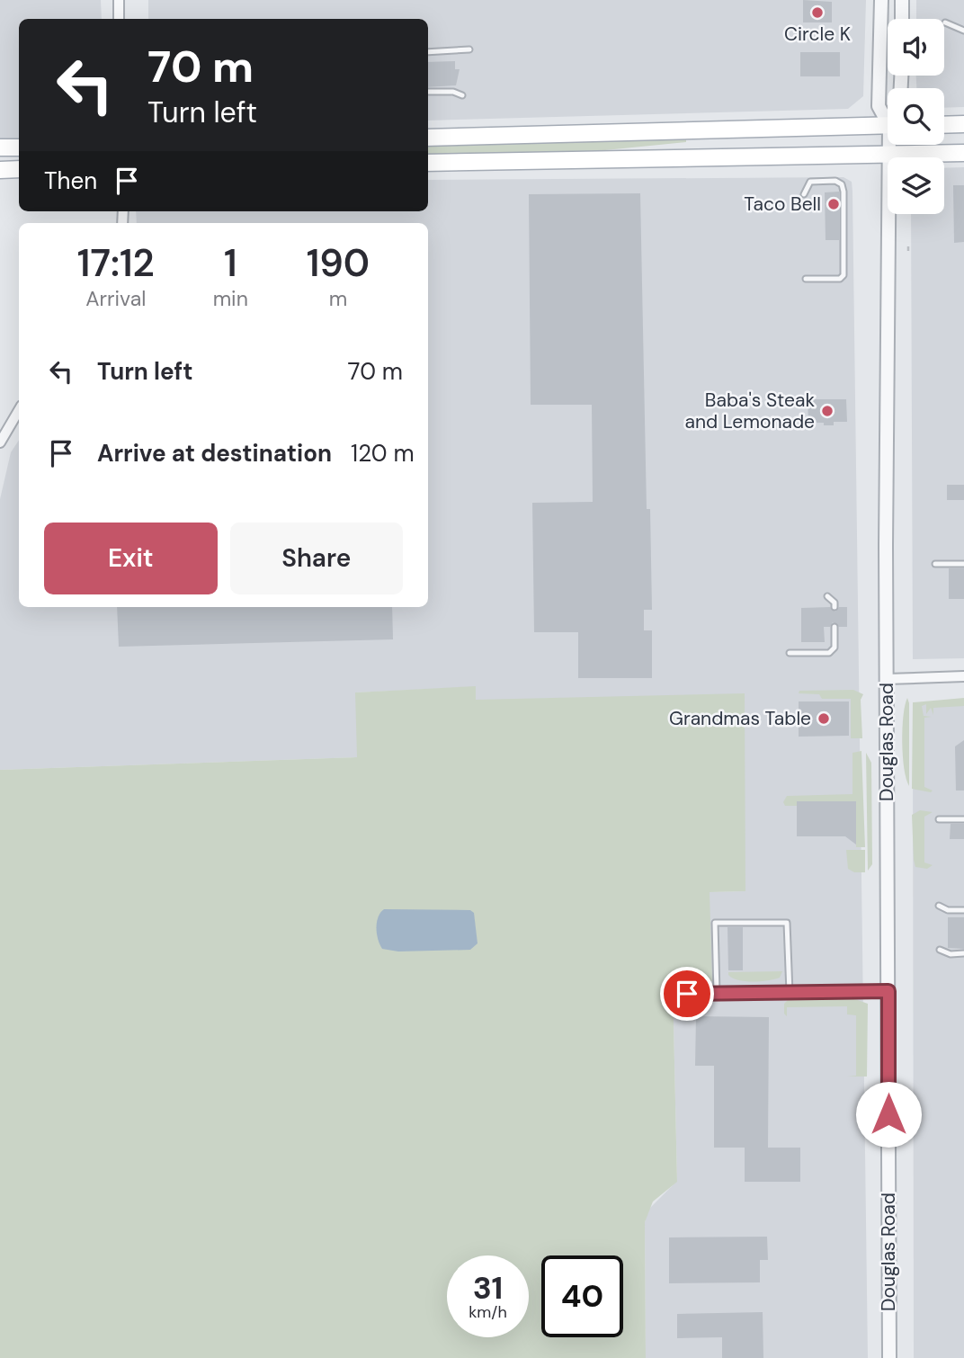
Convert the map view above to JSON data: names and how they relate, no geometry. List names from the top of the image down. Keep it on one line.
{"streets":{"street":["Douglas Road"]},"places":["Circle K","Taco Bell","Baba's Steak and Lemonade","Grandmas Table"],"page":{"turn":["70 m","Turn left"],"then":"Then","eta":["17:12","Arrival","1","min","190","m"],"list":[{"name":"Turn left","value":"70 m"},{"name":"Arrive at destination","value":"120 m"}],"buttons":["Exit","Share"],"speed":"31 km/h","limit":"40"}}
